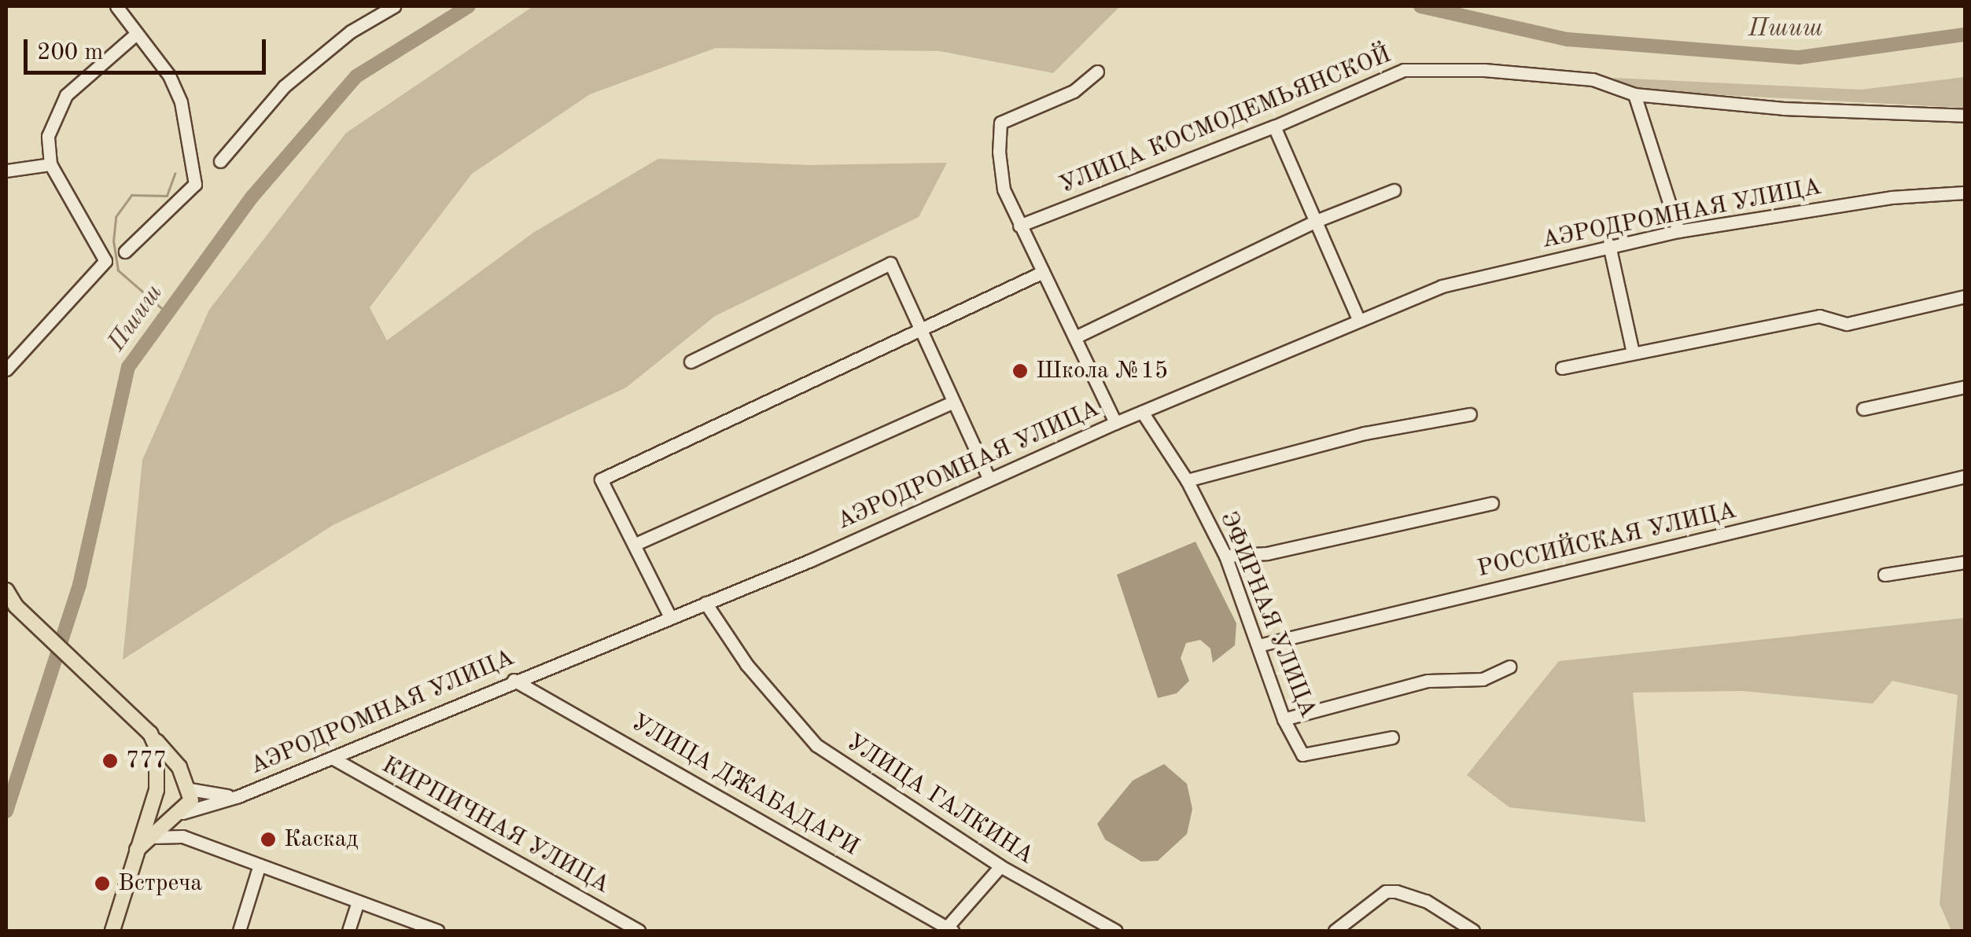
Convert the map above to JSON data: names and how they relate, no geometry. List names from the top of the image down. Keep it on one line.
{"streets":{"street":["УЛИЦА КОСМОДЕМЬЯНСКОЙ","АЭРОДРОМНАЯ УЛИЦА","РОССИЙСКАЯ УЛИЦА","ЭФИРНАЯ УЛИЦА","УЛИЦА ДЖАБАДАРИ","УЛИЦА ГАЛКИНА","КИРПИЧНАЯ УЛИЦА"]},"crossings":[["АЭРОДРОМНАЯ УЛИЦА","ЭФИРНАЯ УЛИЦА"],["АЭРОДРОМНАЯ УЛИЦА","УЛИЦА ДЖАБАДАРИ"],["АЭРОДРОМНАЯ УЛИЦА","УЛИЦА ГАЛКИНА"],["АЭРОДРОМНАЯ УЛИЦА","КИРПИЧНАЯ УЛИЦА"],["РОССИЙСКАЯ УЛИЦА","ЭФИРНАЯ УЛИЦА"]],"water":["Пшиш"],"places":["Школа №15","777","Каскад","Встреча"],"scale_bar":"200 m"}
